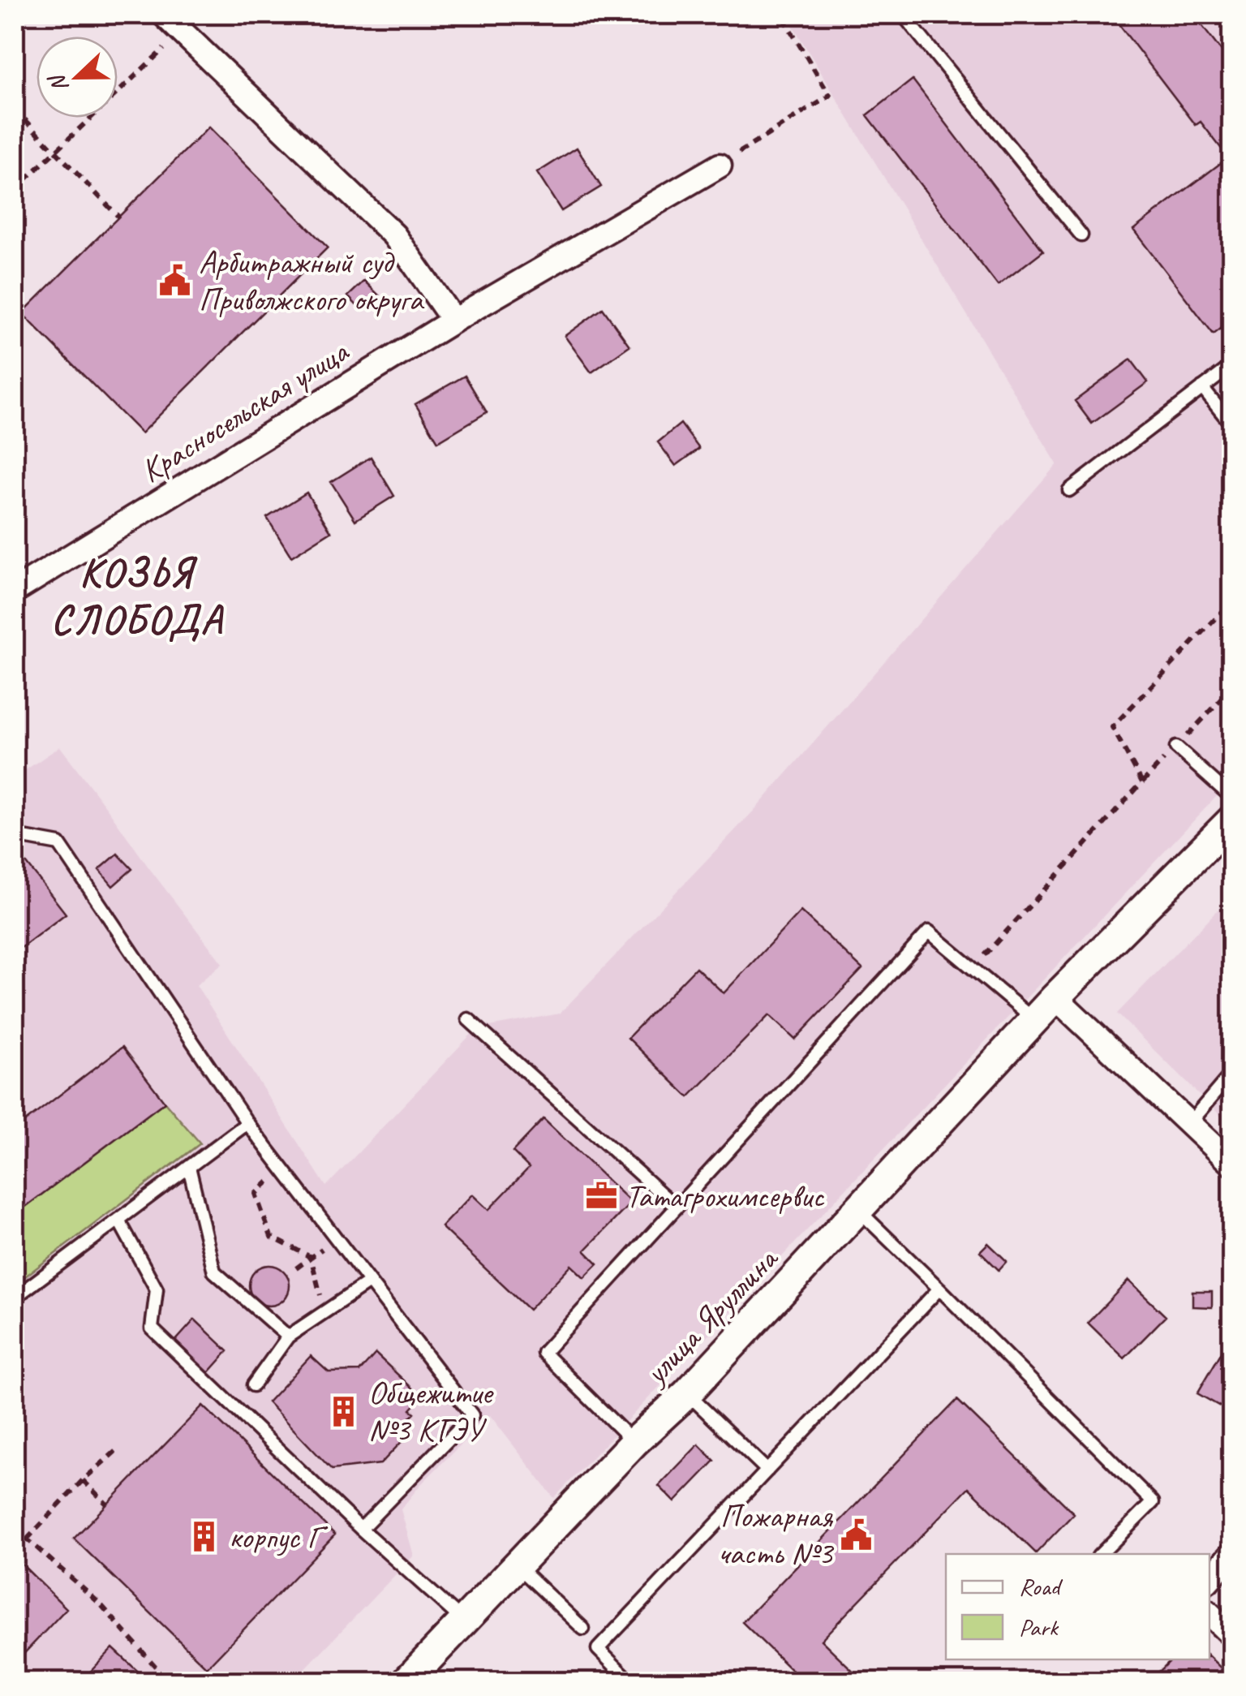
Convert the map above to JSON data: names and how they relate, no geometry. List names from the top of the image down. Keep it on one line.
{"streets":{"street":["Красносельская улица","улица Яруллина"]},"districts":["КОЗЬЯ СЛОБОДА"],"places":{"public building":["Арбитражный суд Приволжского округа","Пожарная часть №3"],"office":["Татагрохимсервис"],"building":["Общежитие №3 КГЭУ","корпус Г"]},"legend":["Road","Park"],"north":"left"}
